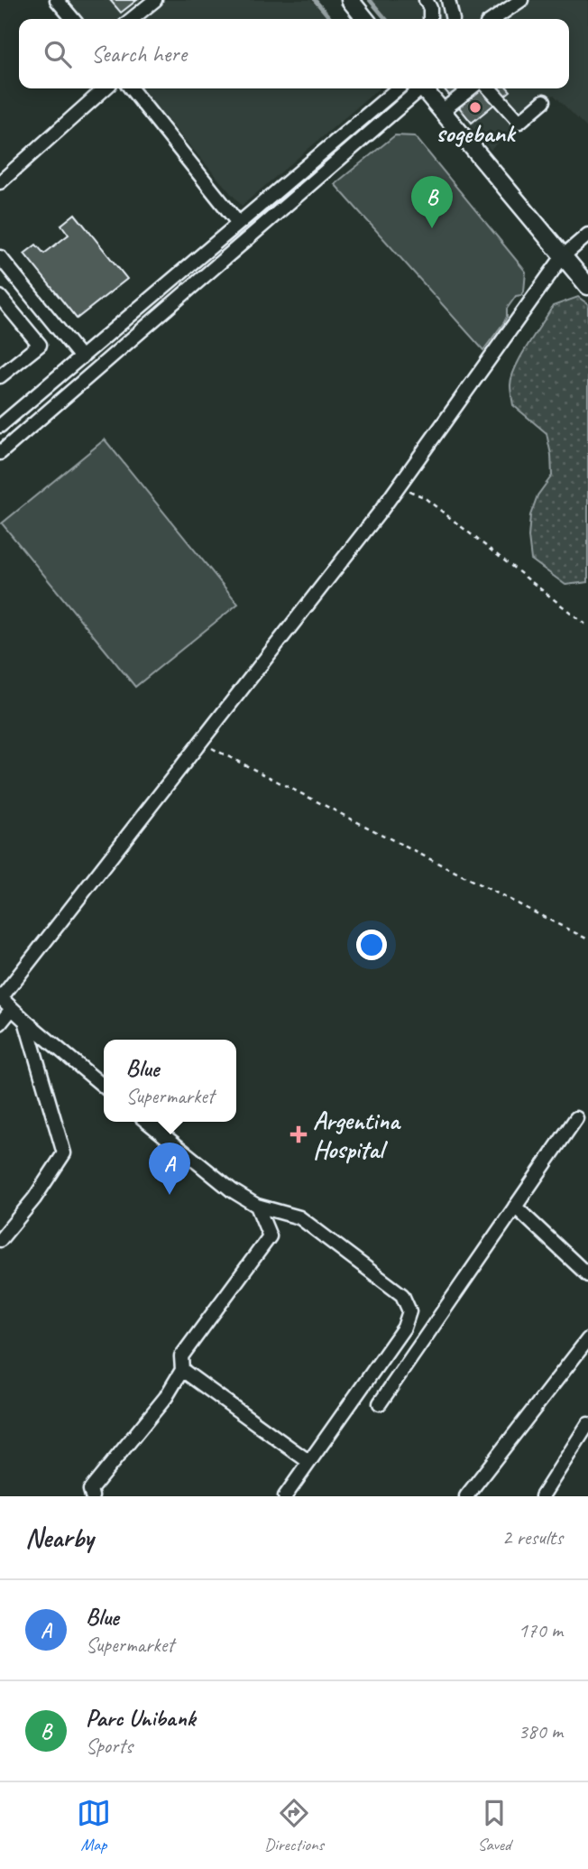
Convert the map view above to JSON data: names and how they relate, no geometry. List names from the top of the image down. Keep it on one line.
{"places":{"other":["sogebank"],"health":["Argentina Hospital"]},"page":{"search":"Search here","pins":["B","A"],"popup":["Blue","Supermarket"],"heading":["Nearby","2 results"],"list":[{"mark":"A","name":"Blue","note":"Supermarket","value":"170 m"},{"mark":"B","name":"Parc Unibank","note":"Sports","value":"380 m"}],"nav":["Map","Directions","Saved"]}}
